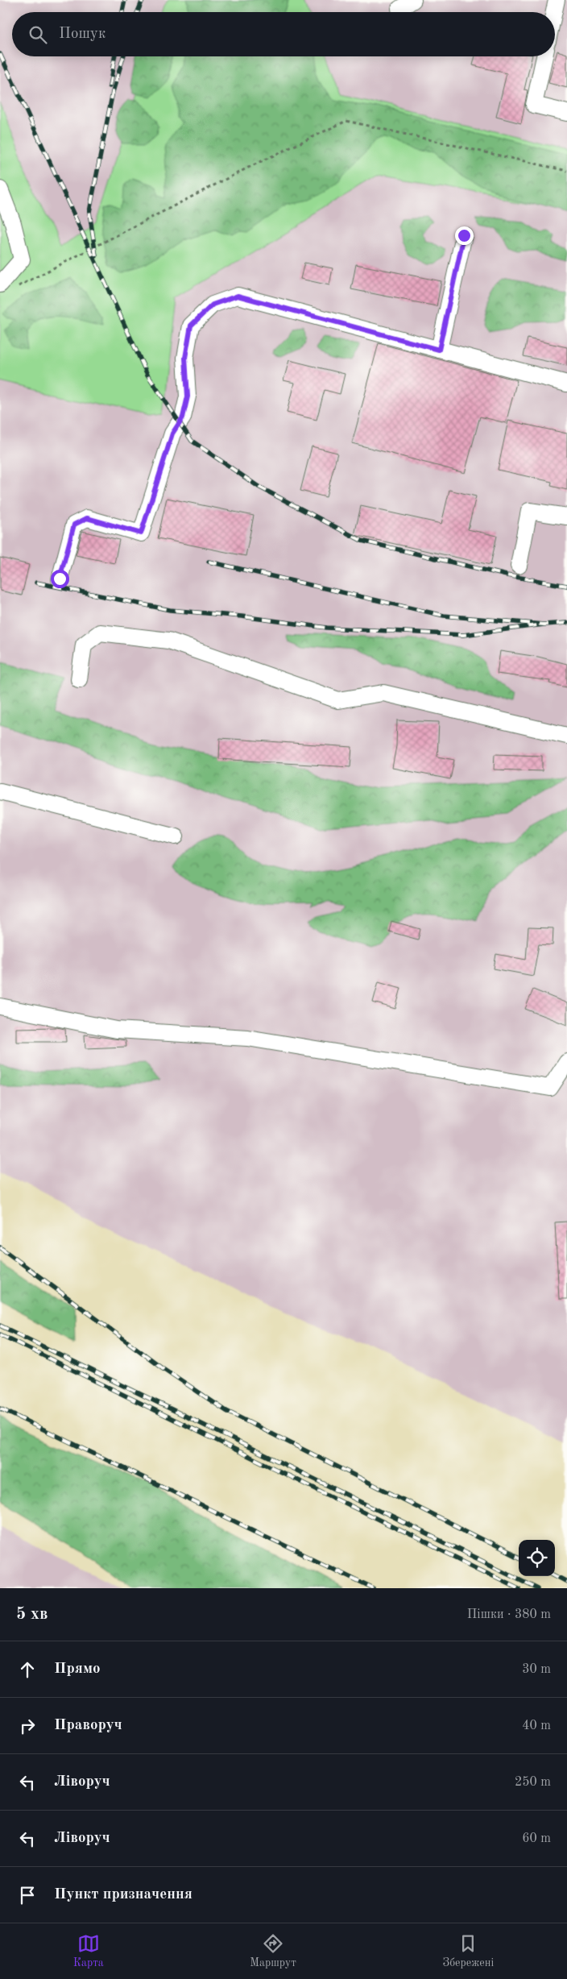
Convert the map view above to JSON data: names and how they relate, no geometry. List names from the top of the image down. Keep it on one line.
{"page":{"search":"Пошук","heading":["5 хв","Пішки · 380 m"],"list":[["Прямо","30 m"],["Праворуч","40 m"],["Ліворуч","250 m"],["Ліворуч","60 m"],"Пункт призначення"],"nav":["Карта","Маршрут","Збережені"]}}
